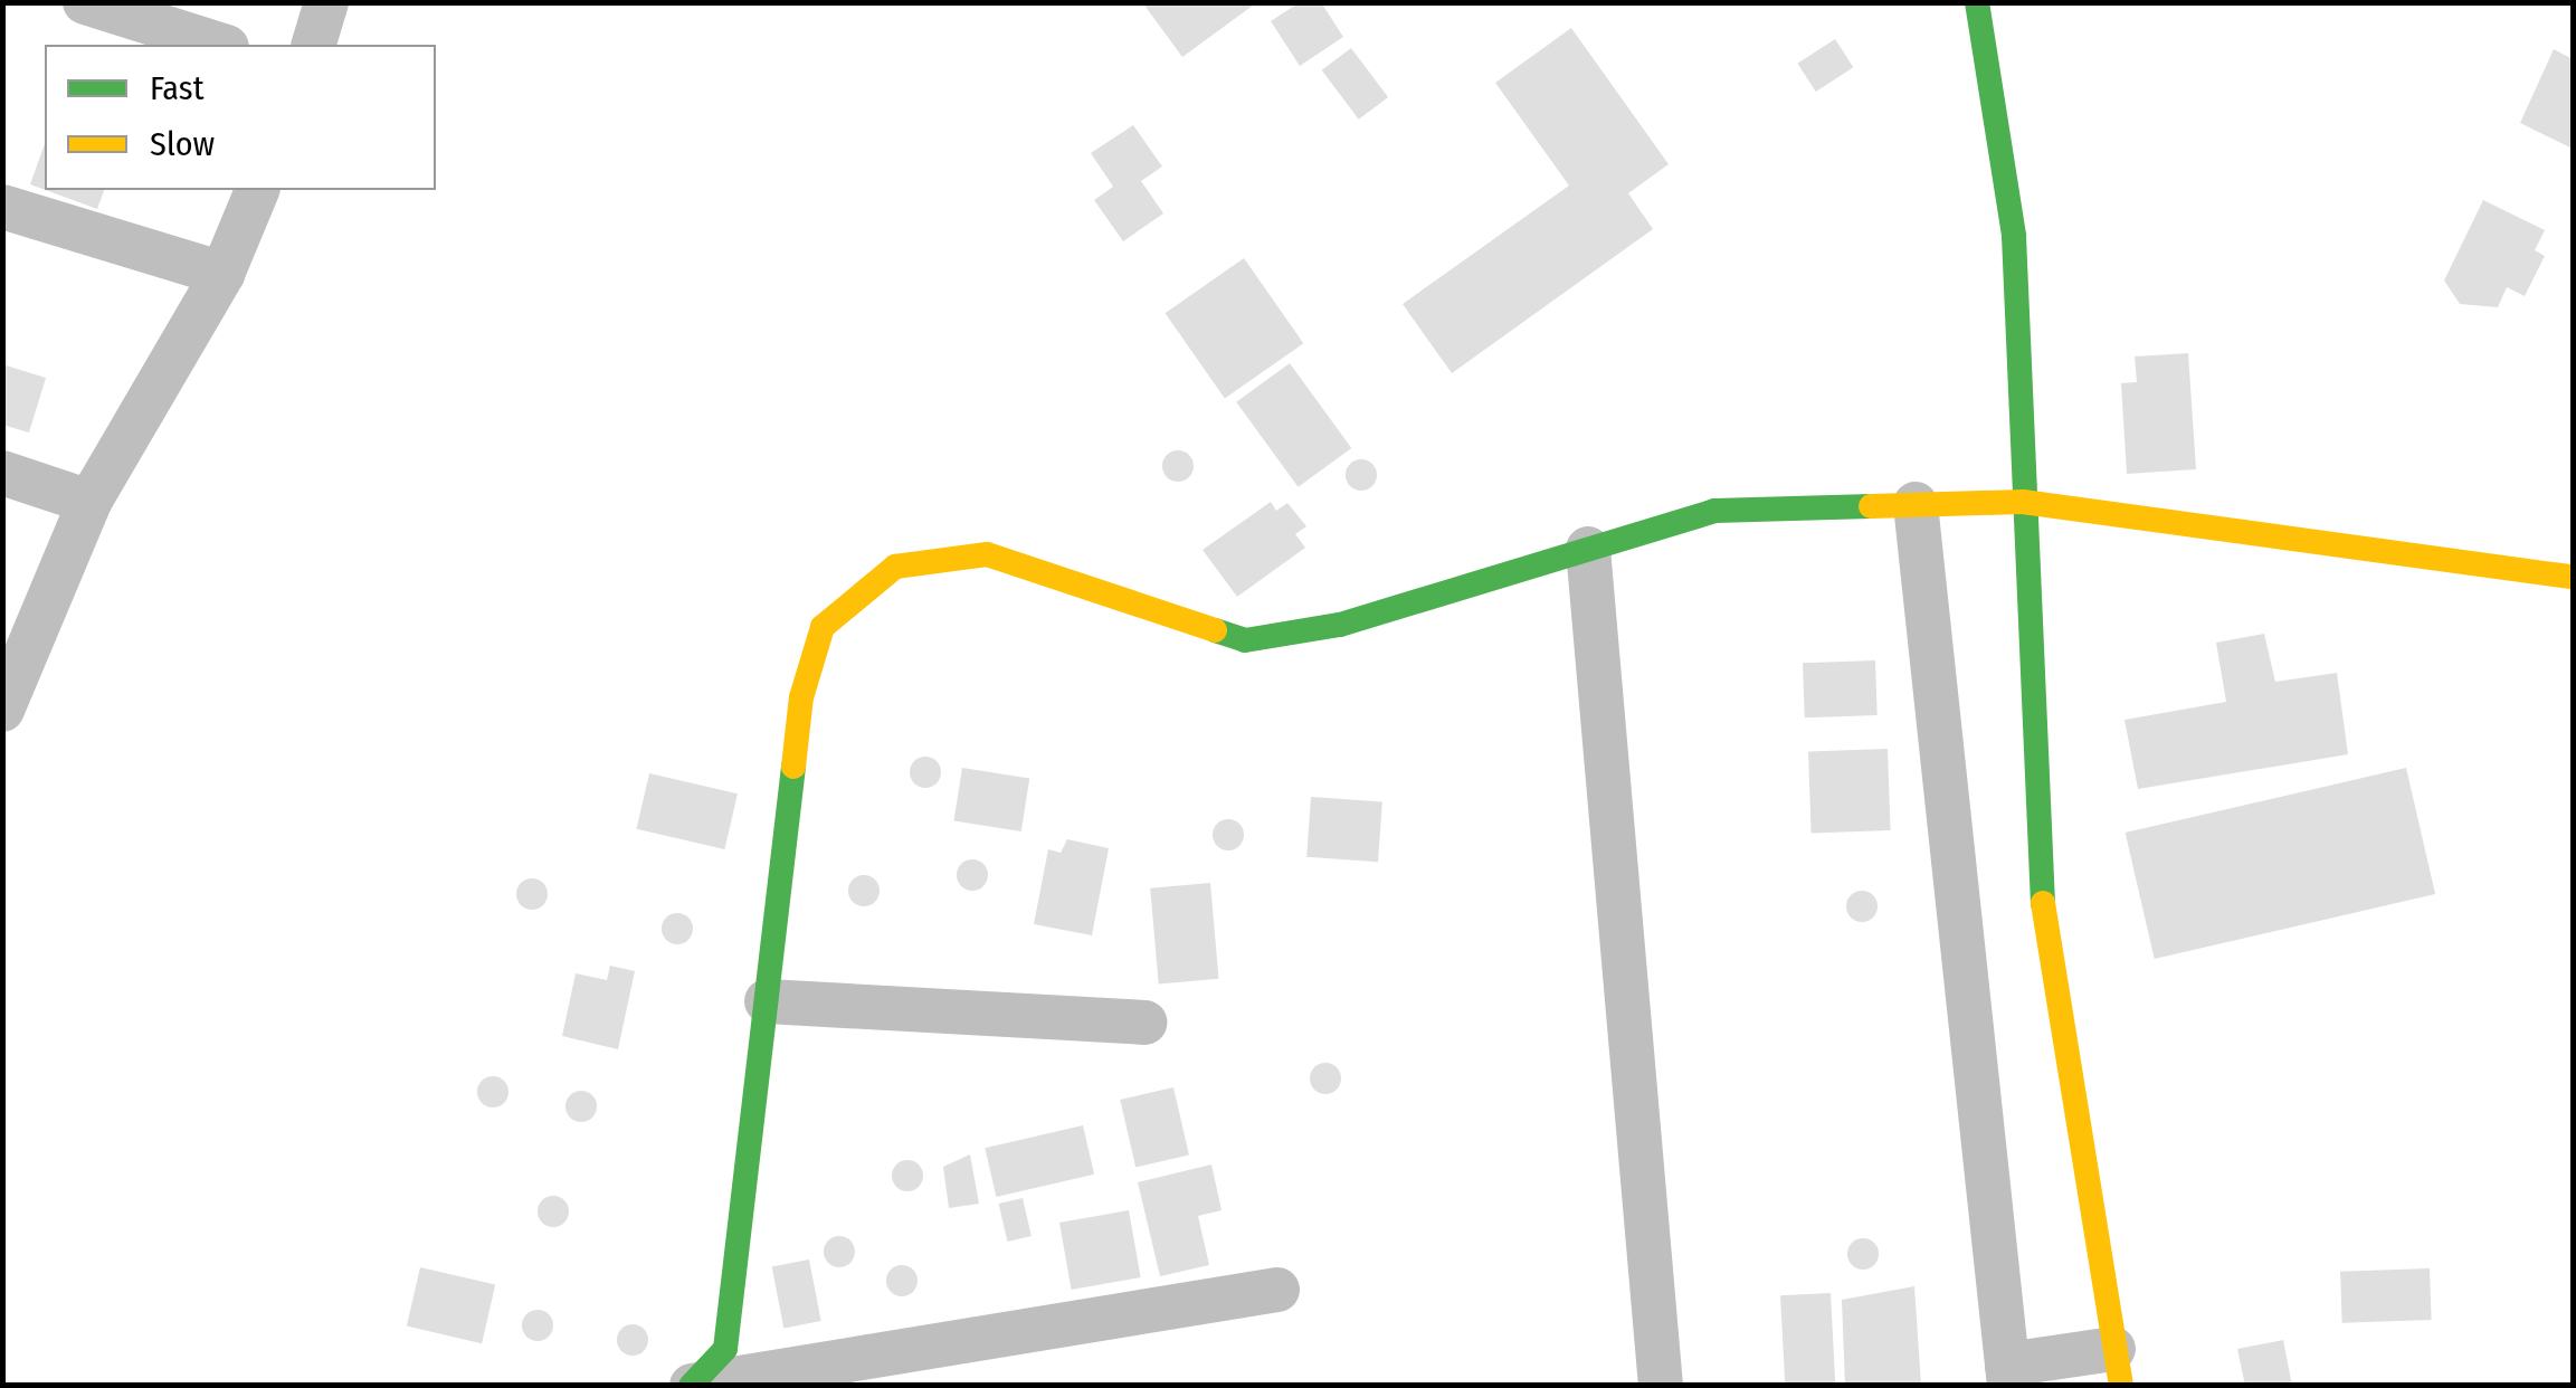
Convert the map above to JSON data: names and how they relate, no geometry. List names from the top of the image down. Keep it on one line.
{"legend":["Fast","Slow"]}
